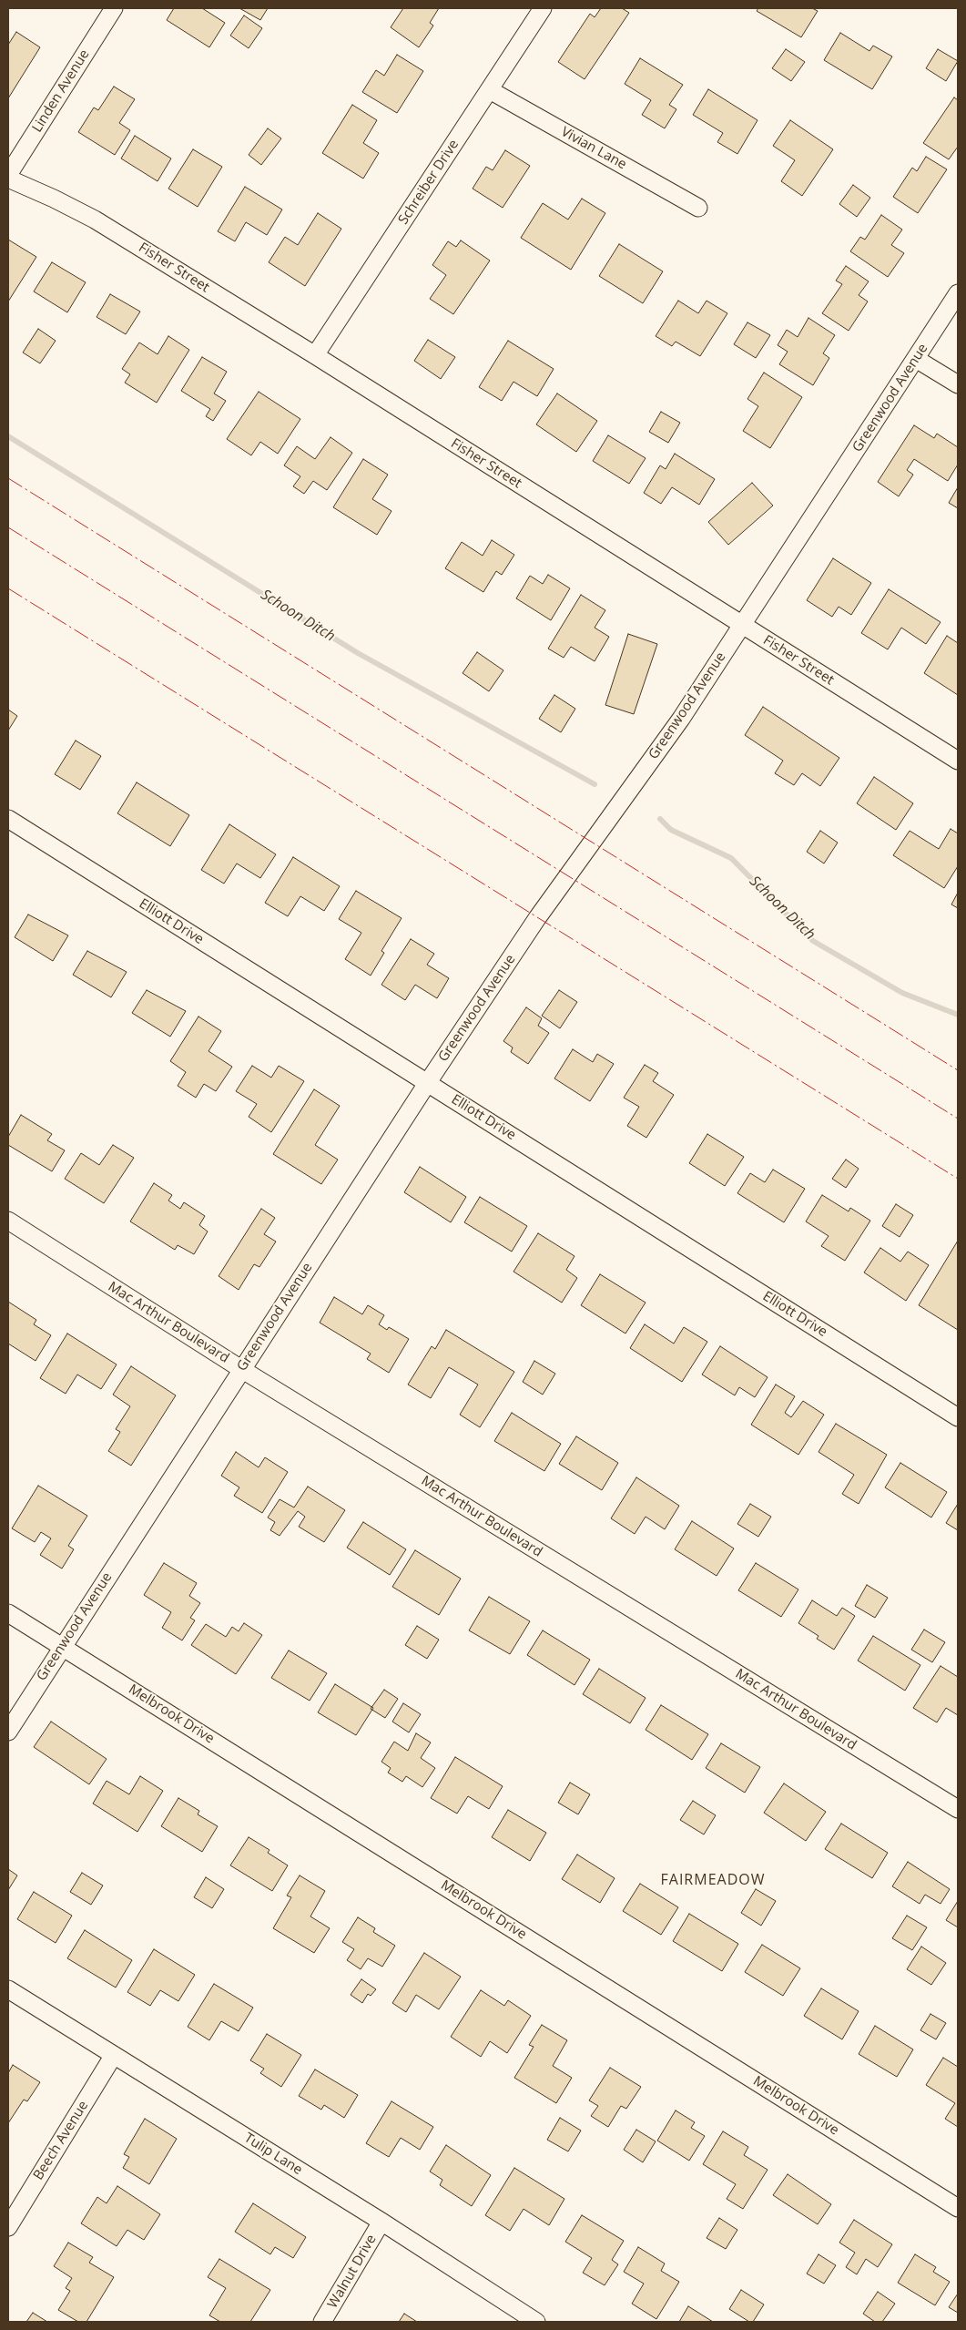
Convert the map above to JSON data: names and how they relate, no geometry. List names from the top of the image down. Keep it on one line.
{"streets":{"street":["Linden Avenue","Vivian Lane","Schreiber Drive","Fisher Street","Greenwood Avenue","Elliott Drive","Mac Arthur Boulevard","Melbrook Drive","Beech Avenue","Tulip Lane","Walnut Drive"]},"crossings":[["Vivian Lane","Schreiber Drive"],["Schreiber Drive","Fisher Street"],["Fisher Street","Greenwood Avenue"],["Greenwood Avenue","Elliott Drive"],["Greenwood Avenue","Mac Arthur Boulevard"],["Greenwood Avenue","Melbrook Drive"],["Beech Avenue","Tulip Lane"],["Tulip Lane","Walnut Drive"]],"districts":["FAIRMEADOW"],"water":["Schoon Ditch"]}
